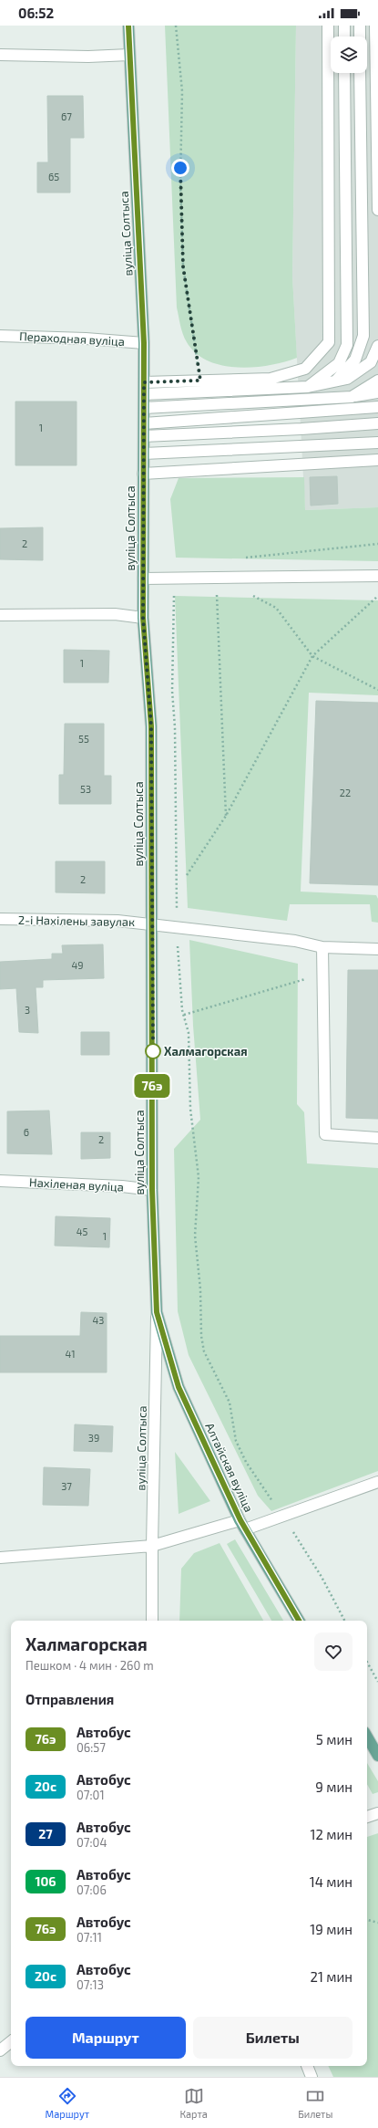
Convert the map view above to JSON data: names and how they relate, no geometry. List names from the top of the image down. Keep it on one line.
{"streets":{"main road":["вуліца Солтыса","Алтайская вуліца"],"street":["Пераходная вуліца","2-і Нахілены завулак","Нахіленая вуліца"]},"crossings":[["вуліца Солтыса","Пераходная вуліца"],["вуліца Солтыса","2-і Нахілены завулак"],["вуліца Солтыса","Нахіленая вуліца"],["вуліца Солтыса","Алтайская вуліца"]],"places":["Халмагорская"],"lines":["bus line 76э"],"house_numbers":["67","65","1","2","1","55","53","22","2","49","3","6","2","45","1","43","41","39","37"],"page":{"status":"06:52","on_map":"76э","heading":[["Халмагорская","Пешком · 4 мин · 260 m"],"Отправления"],"list":[{"mark":"76э","name":"Автобус","note":"06:57","value":"5 мин"},{"mark":"20с","name":"Автобус","note":"07:01","value":"9 мин"},{"mark":"27","name":"Автобус","note":"07:04","value":"12 мин"},{"mark":"106","name":"Автобус","note":"07:06","value":"14 мин"},{"mark":"76э","name":"Автобус","note":"07:11","value":"19 мин"},{"mark":"20с","name":"Автобус","note":"07:13","value":"21 мин"}],"buttons":["Маршрут","Билеты"],"tabs":["Маршрут","Карта","Билеты"]}}
